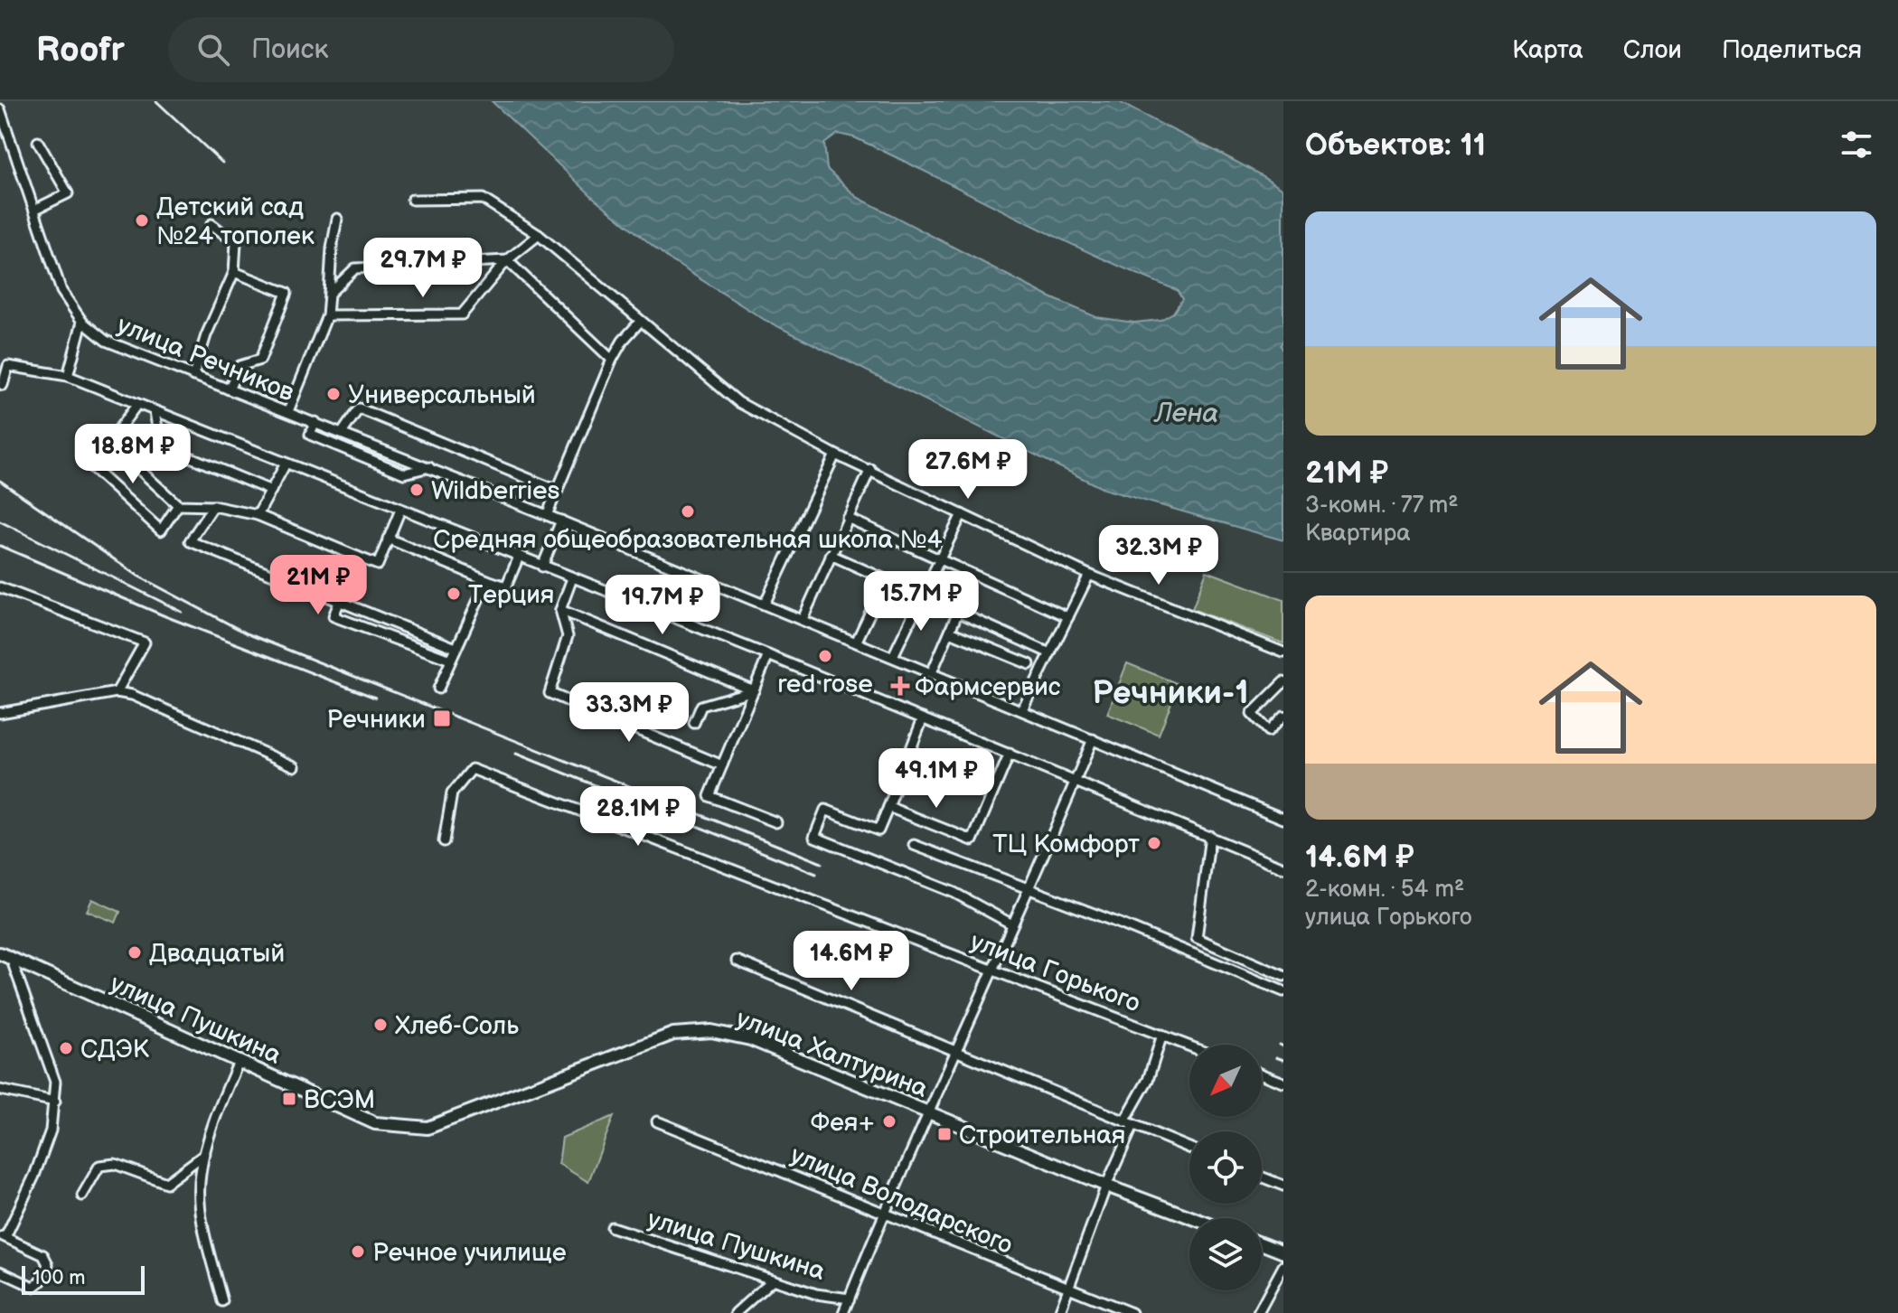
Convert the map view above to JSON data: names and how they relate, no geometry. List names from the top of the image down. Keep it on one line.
{"streets":{"main road":["улица Пушкина","улица Халтурина"],"street":["улица Речников","улица Горького","улица Володарского"]},"crossings":[["улица Пушкина","улица Халтурина"]],"districts":["Речники-1"],"water":["Лена"],"places":{"other":["Детский сад №24 тополек","Универсальный","Wildberries","Средняя общеобразовательная школа №4","Терция","red rose","ТЦ Комфорт","Двадцатый","Хлеб-Соль","СДЭК","Фея+","Речное училище"],"health":["Фармсервис"],"transit":["Речники","ВСЭМ","Строительная"]},"scale_bar":"100 m","north":"bottom left","page":{"header":"Roofr","search":"Поиск","nav":["Карта","Слои","Поделиться"],"heading":"Объектов: 11","list":[{"name":"21M ₽","note":"3-комн. · 77 m² · Квартира"},{"name":"14.6M ₽","note":"2-комн. · 54 m² · улица Горького"}],"price":["29.7M ₽","18.8M ₽","27.6M ₽","32.3M ₽","21M ₽","15.7M ₽","19.7M ₽","33.3M ₽","49.1M ₽","28.1M ₽","14.6M ₽"],"scale":"100 m"}}
